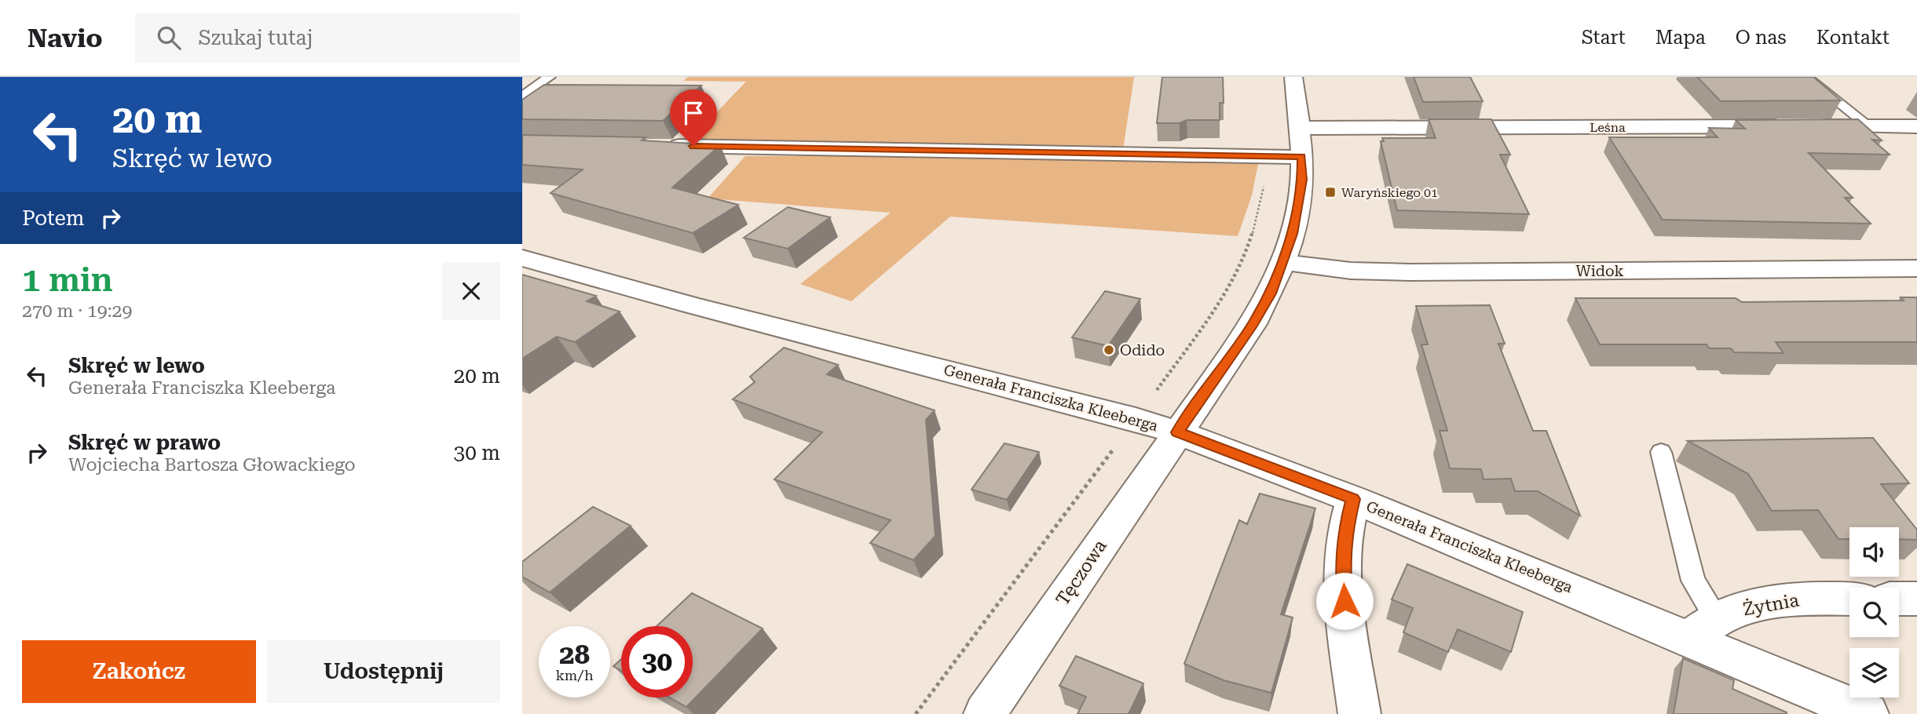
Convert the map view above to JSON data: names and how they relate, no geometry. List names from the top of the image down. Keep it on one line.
{"streets":{"street":["Leśna","Widok","Generała Franciszka Kleeberga","Tęczowa","Żytnia"]},"crossings":[["Leśna","Tęczowa"],["Widok","Tęczowa"],["Generała Franciszka Kleeberga","Tęczowa"],["Generała Franciszka Kleeberga","Żytnia"]],"places":{"transit":["Waryńskiego 01"],"other":["Odido"]},"page":{"header":"Navio","search":"Szukaj tutaj","nav":["Start","Mapa","O nas","Kontakt"],"turn":["20 m","Skręć w lewo"],"then":"Potem","heading":["1 min","270 m · 19:29"],"list":[{"name":"Skręć w lewo","note":"Generała Franciszka Kleeberga","value":"20 m"},{"name":"Skręć w prawo","note":"Wojciecha Bartosza Głowackiego","value":"30 m"}],"speed":"28 km/h","limit":"30","buttons":["Zakończ","Udostępnij"]}}
